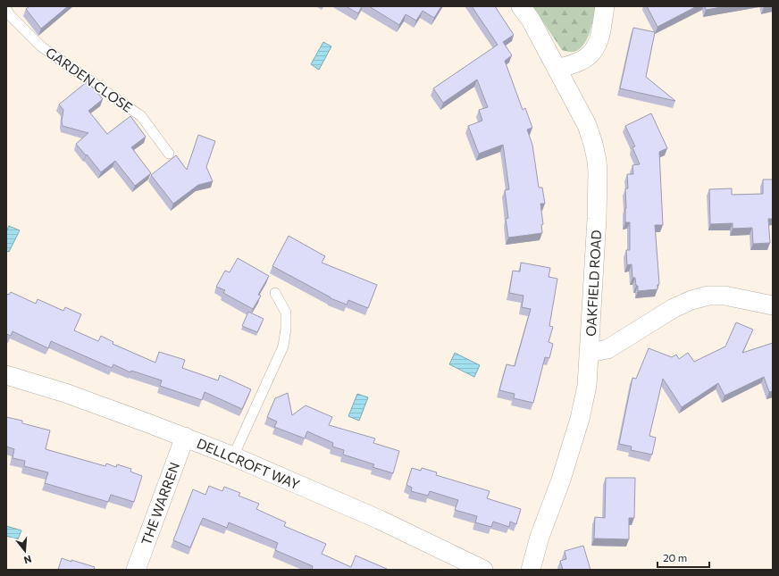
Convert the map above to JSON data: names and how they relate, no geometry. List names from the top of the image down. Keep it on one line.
{"streets":{"street":["OAKFIELD ROAD","DELLCROFT WAY","THE WARREN"],"lane":["GARDEN CLOSE"]},"crossings":[["DELLCROFT WAY","THE WARREN"]],"scale_bar":"20 m","north":"bottom"}
